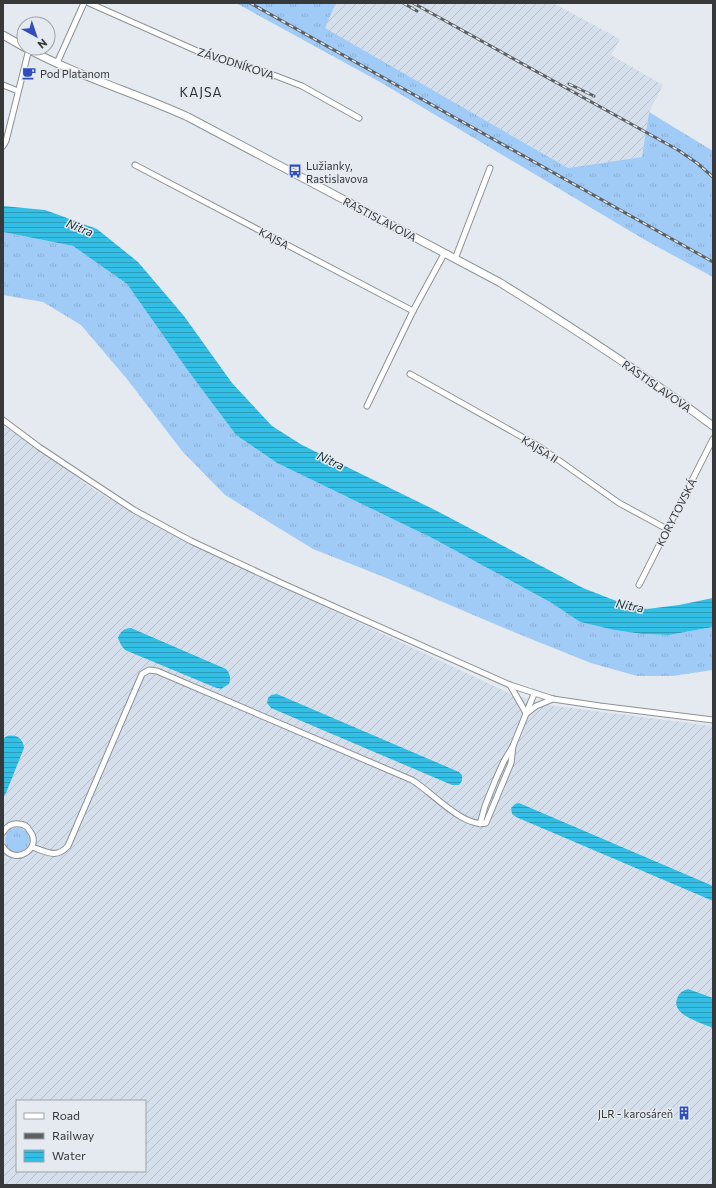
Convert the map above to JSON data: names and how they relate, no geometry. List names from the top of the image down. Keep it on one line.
{"streets":{"street":["ZÁVODNÍKOVA","RASTISLAVOVA","KAJSA","KAJSA II","KORYTOVSKÁ"]},"crossings":[["KAJSA II","KORYTOVSKÁ"]],"districts":["KAJSA"],"water":["Nitra"],"places":{"cafe":["Pod Platanom"],"bus stop":["Lužianky, Rastislavova"],"building":["JLR - karosáreň"]},"legend":["Road","Railway","Water"],"north":"bottom right"}
